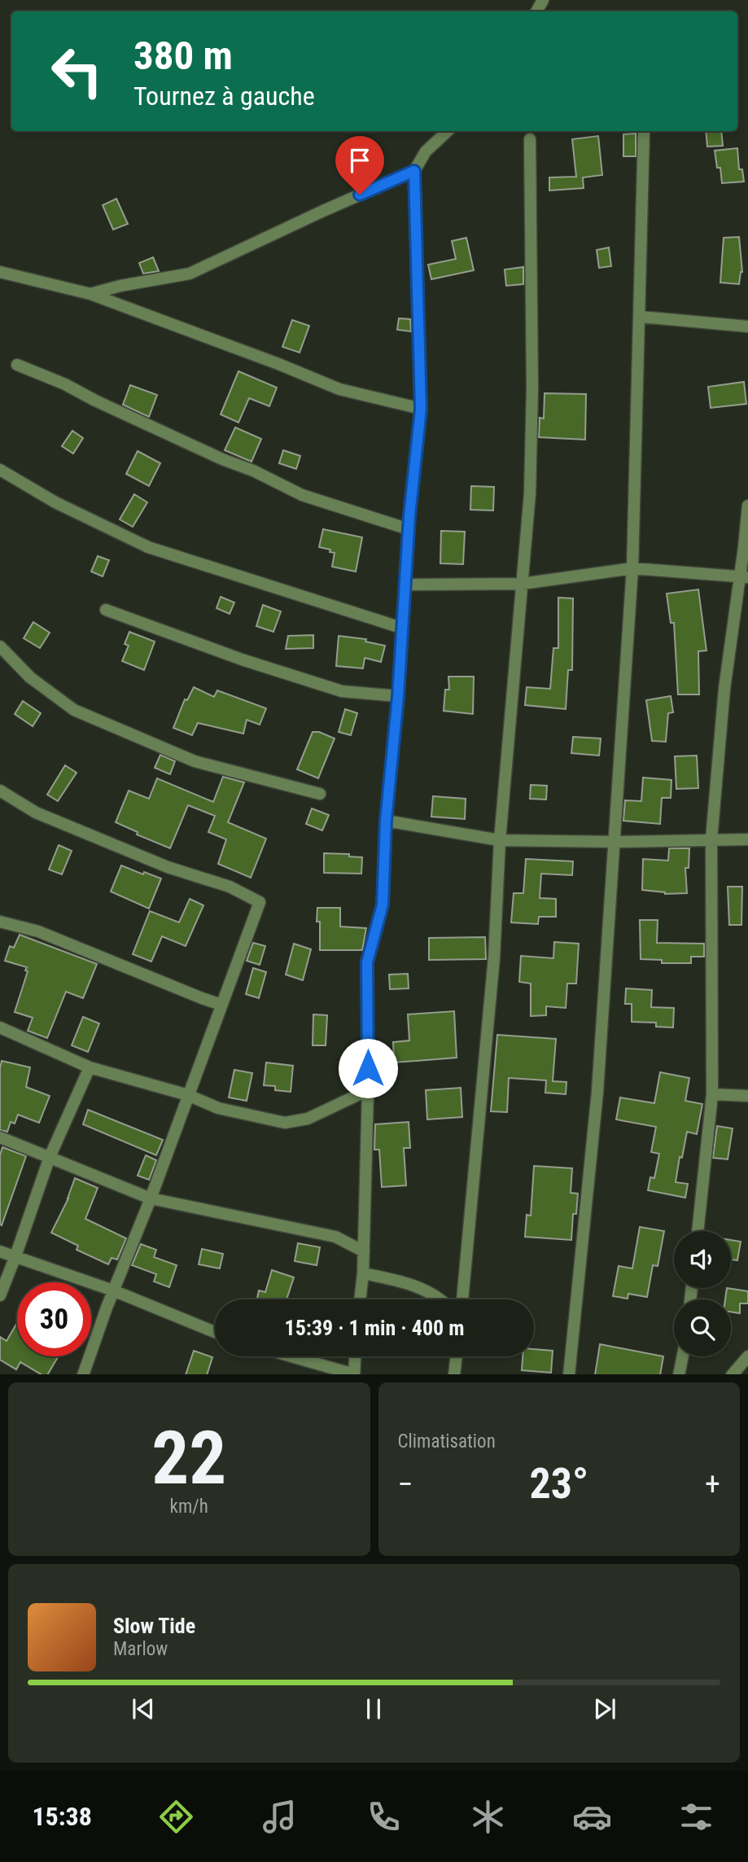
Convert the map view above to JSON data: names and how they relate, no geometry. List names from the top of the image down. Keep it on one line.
{"page":{"turn":["380 m","Tournez à gauche"],"limit":"30","trip":"15:39 · 1 min · 400 m","tile":[["22","km/h"],"Climatisation"],"heat":["−","23°","+"],"song":["Slow Tide","Marlow"],"tabs":"15:38"}}
